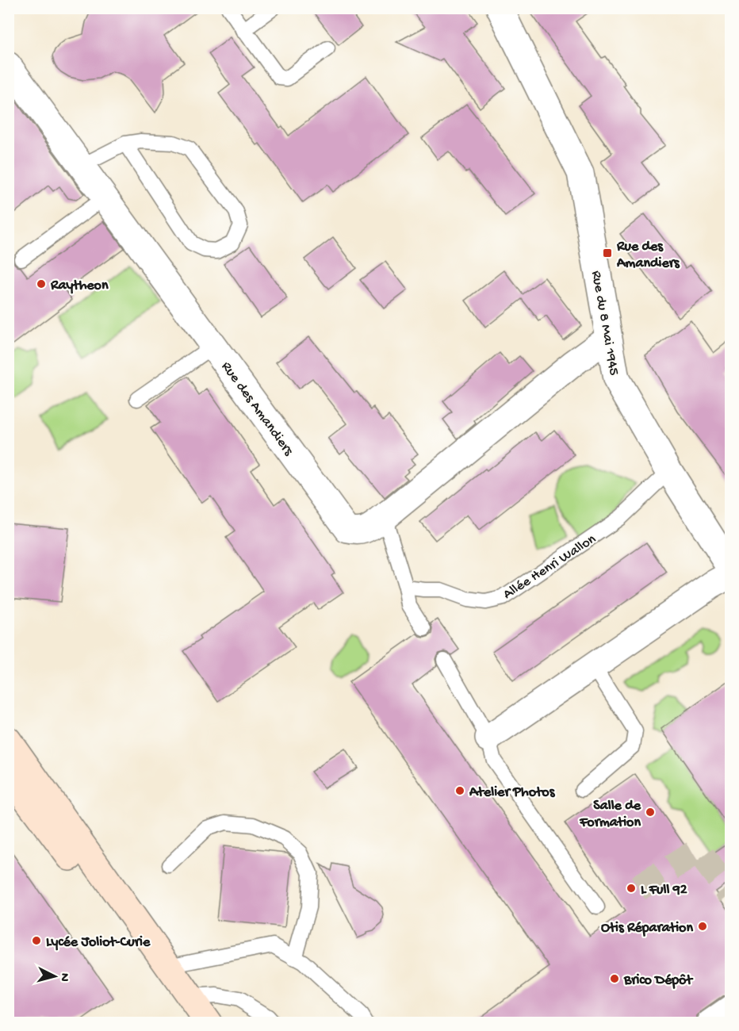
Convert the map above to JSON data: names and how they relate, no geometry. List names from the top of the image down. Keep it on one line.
{"streets":{"street":["Rue du 8 Mai 1945","Rue des Amandiers"],"lane":["Allée Henri Wallon"]},"crossings":[["Rue du 8 Mai 1945","Rue des Amandiers"],["Rue du 8 Mai 1945","Allée Henri Wallon"]],"places":{"transit":["Rue des Amandiers"],"other":["Raytheon","Atelier Photos","Salle de Formation","L Full 92","Otis Réparation","Lycée Joliot-Curie","Brico Dépôt"]},"north":"right"}
